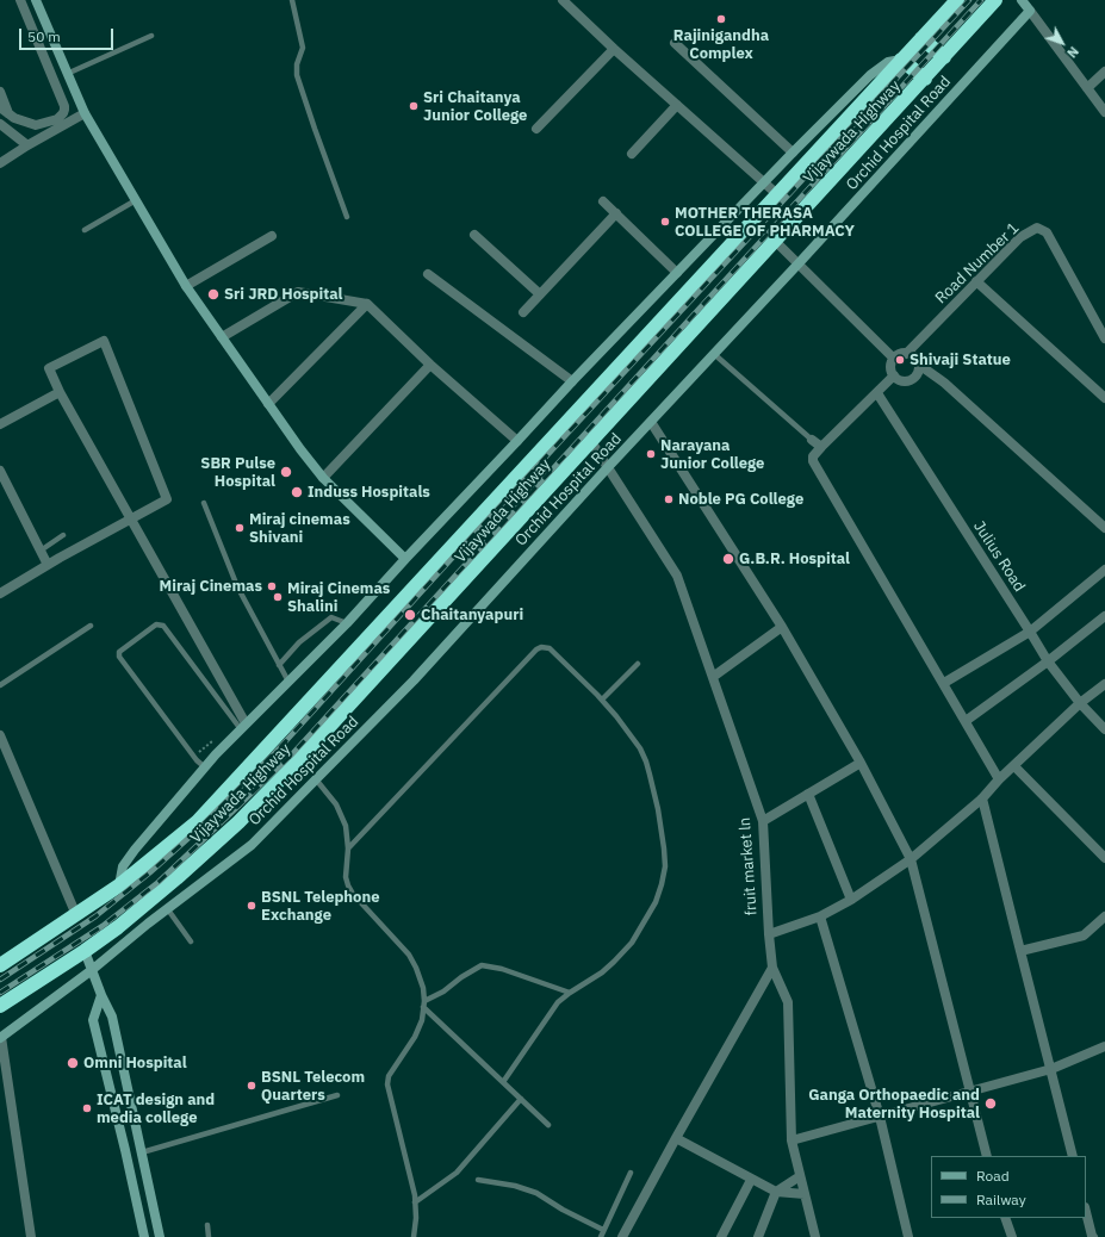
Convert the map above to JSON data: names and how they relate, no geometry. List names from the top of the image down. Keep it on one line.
{"streets":{"highway":["Vijaywada Highway"],"street":["Orchid Hospital Road","Road Number 1","Julius Road","fruit market ln"]},"crossings":[["Vijaywada Highway","fruit market ln"],["Orchid Hospital Road","fruit market ln"]],"places":["Rajinigandha Complex","Sri Chaitanya Junior College","MOTHER THERASA COLLEGE OF PHARMACY","Sri JRD Hospital","Shivaji Statue","Narayana Junior College","SBR Pulse Hospital","Induss Hospitals","Noble PG College","Miraj cinemas Shivani","G.B.R. Hospital","Miraj Cinemas","Miraj Cinemas Shalini","Chaitanyapuri","BSNL Telephone Exchange","Omni Hospital","BSNL Telecom Quarters","Ganga Orthopaedic and Maternity Hospital","ICAT design and media college"],"legend":["Road","Railway"],"scale_bar":"50 m","north":"bottom right"}
